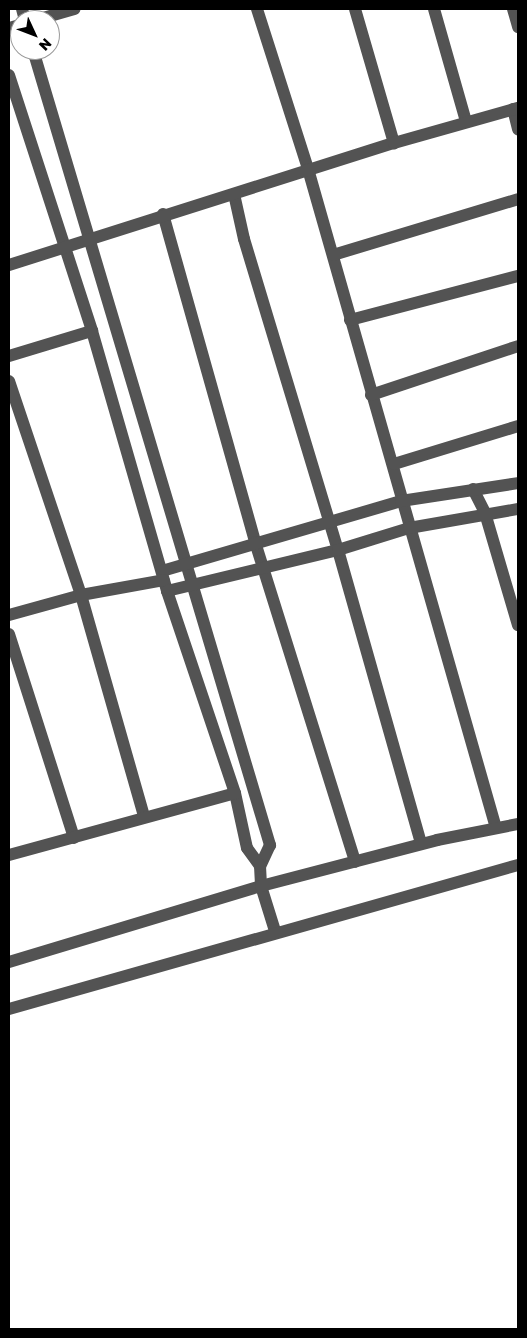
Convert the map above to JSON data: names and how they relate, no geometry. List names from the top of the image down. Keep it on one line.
{"north":"bottom right"}
